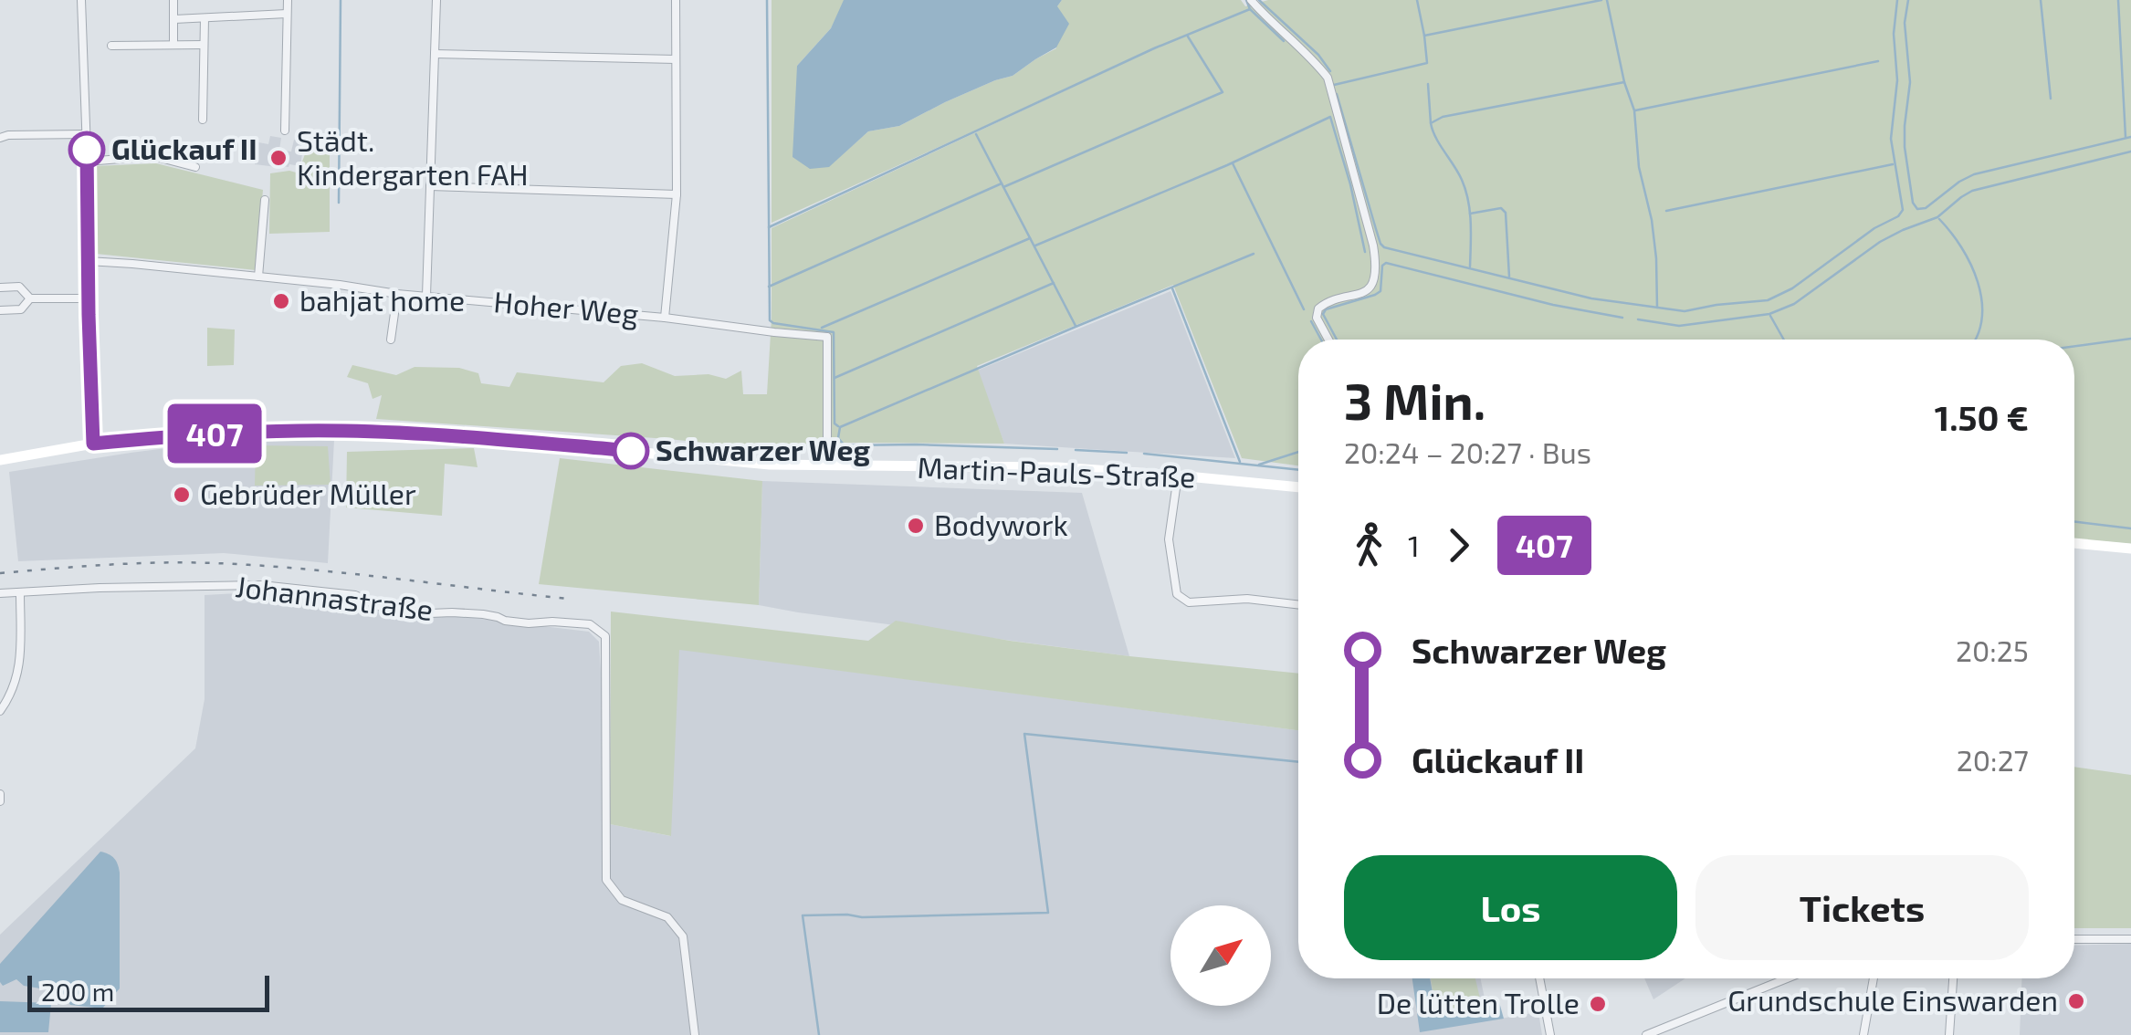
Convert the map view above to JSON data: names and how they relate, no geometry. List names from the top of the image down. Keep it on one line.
{"streets":{"street":["Hoher Weg","Martin-Pauls-Straße","Johannastraße"]},"crossings":[["Hoher Weg","Martin-Pauls-Straße"]],"places":["Glückauf II","Städt. Kindergarten FAH","bahjat home","Schwarzer Weg","Gebrüder Müller","Bodywork","Grundschule Einswarden","De lütten Trolle"],"lines":["bus line 407"],"scale_bar":"200 m","north":"top right","page":{"on_map":"407","heading":["3 Min.","20:24 – 20:27 · Bus","1.50 €"],"legs":["1","407"],"list":[{"name":"Schwarzer Weg","value":"20:25"},{"name":"Glückauf II","value":"20:27"}],"buttons":["Los","Tickets"],"scale":"200 m"}}
